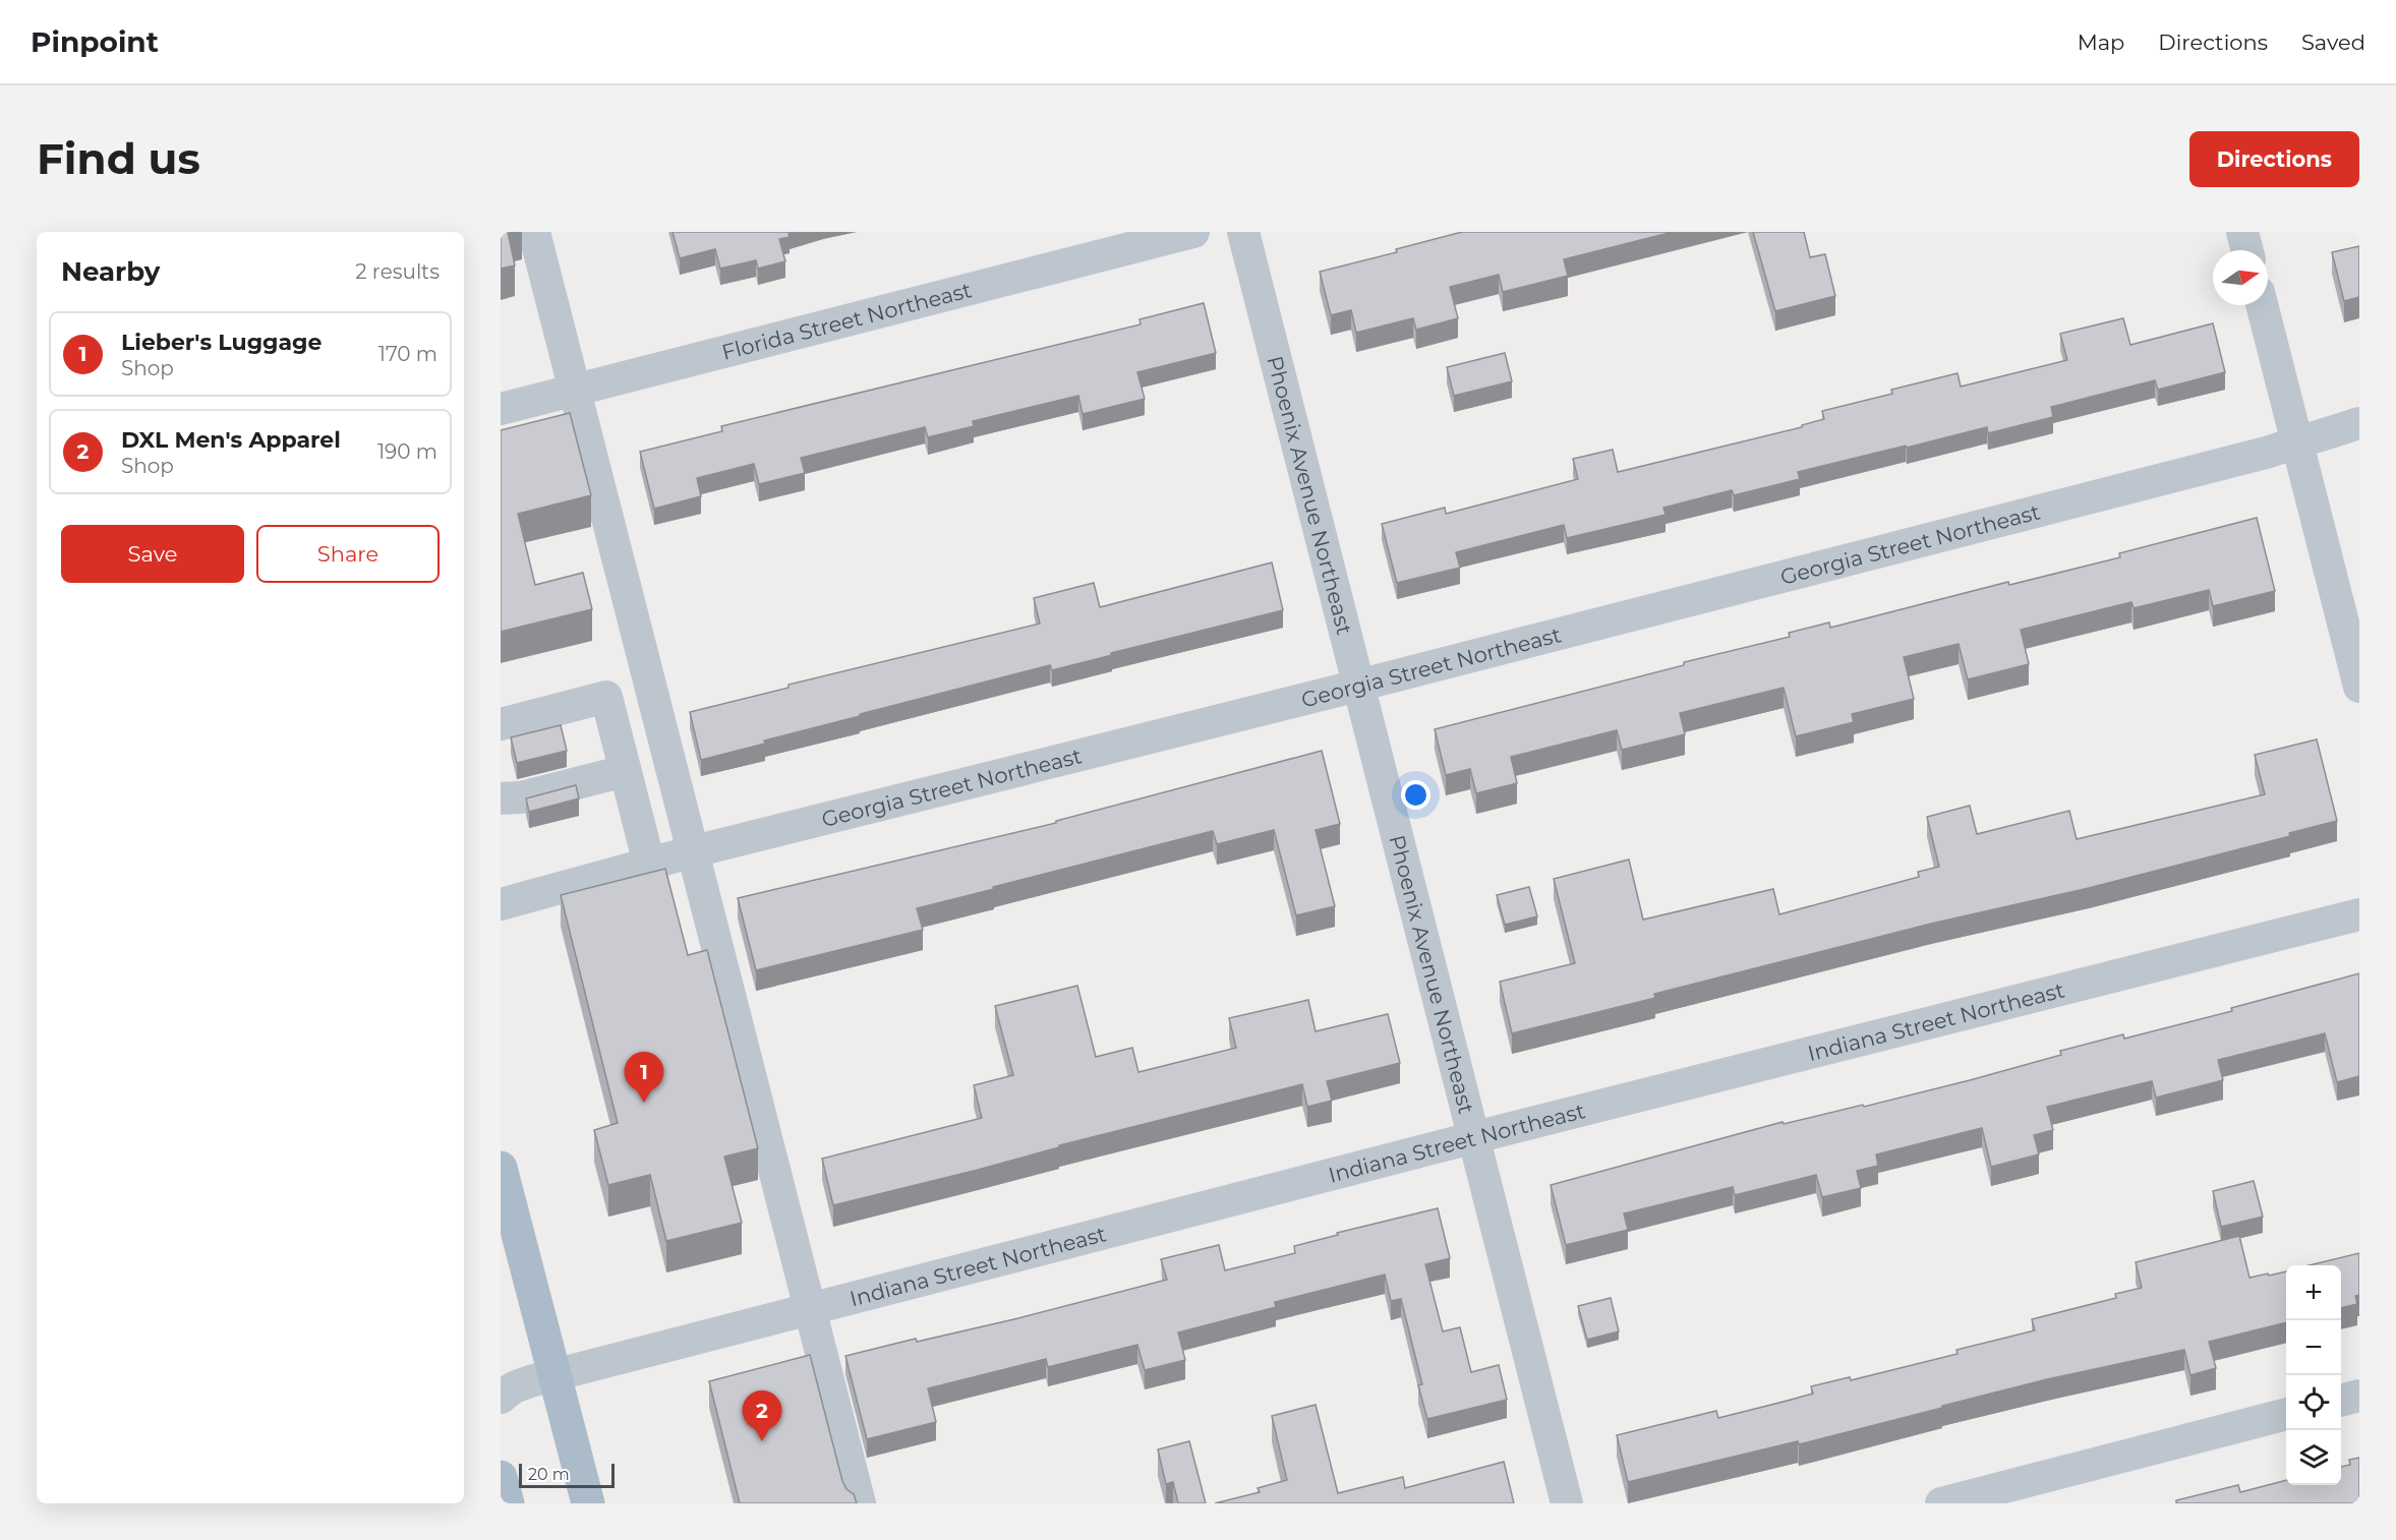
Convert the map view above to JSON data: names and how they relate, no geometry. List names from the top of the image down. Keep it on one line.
{"streets":{"street":["Florida Street Northeast","Phoenix Avenue Northeast","Georgia Street Northeast","Indiana Street Northeast"]},"crossings":[["Phoenix Avenue Northeast","Georgia Street Northeast"],["Phoenix Avenue Northeast","Indiana Street Northeast"]],"scale_bar":"20 m","north":"right","page":{"header":"Pinpoint","nav":["Map","Directions","Saved"],"buttons":["Directions",["Save","Share"]],"title":"Find us","heading":["Nearby","2 results"],"list":[{"mark":"1","name":"Lieber's Luggage","note":"Shop","value":"170 m"},{"mark":"2","name":"DXL Men's Apparel","note":"Shop","value":"190 m"}],"pins":["1","2"],"map_buttons":["+","−"],"scale":"20 m"}}
